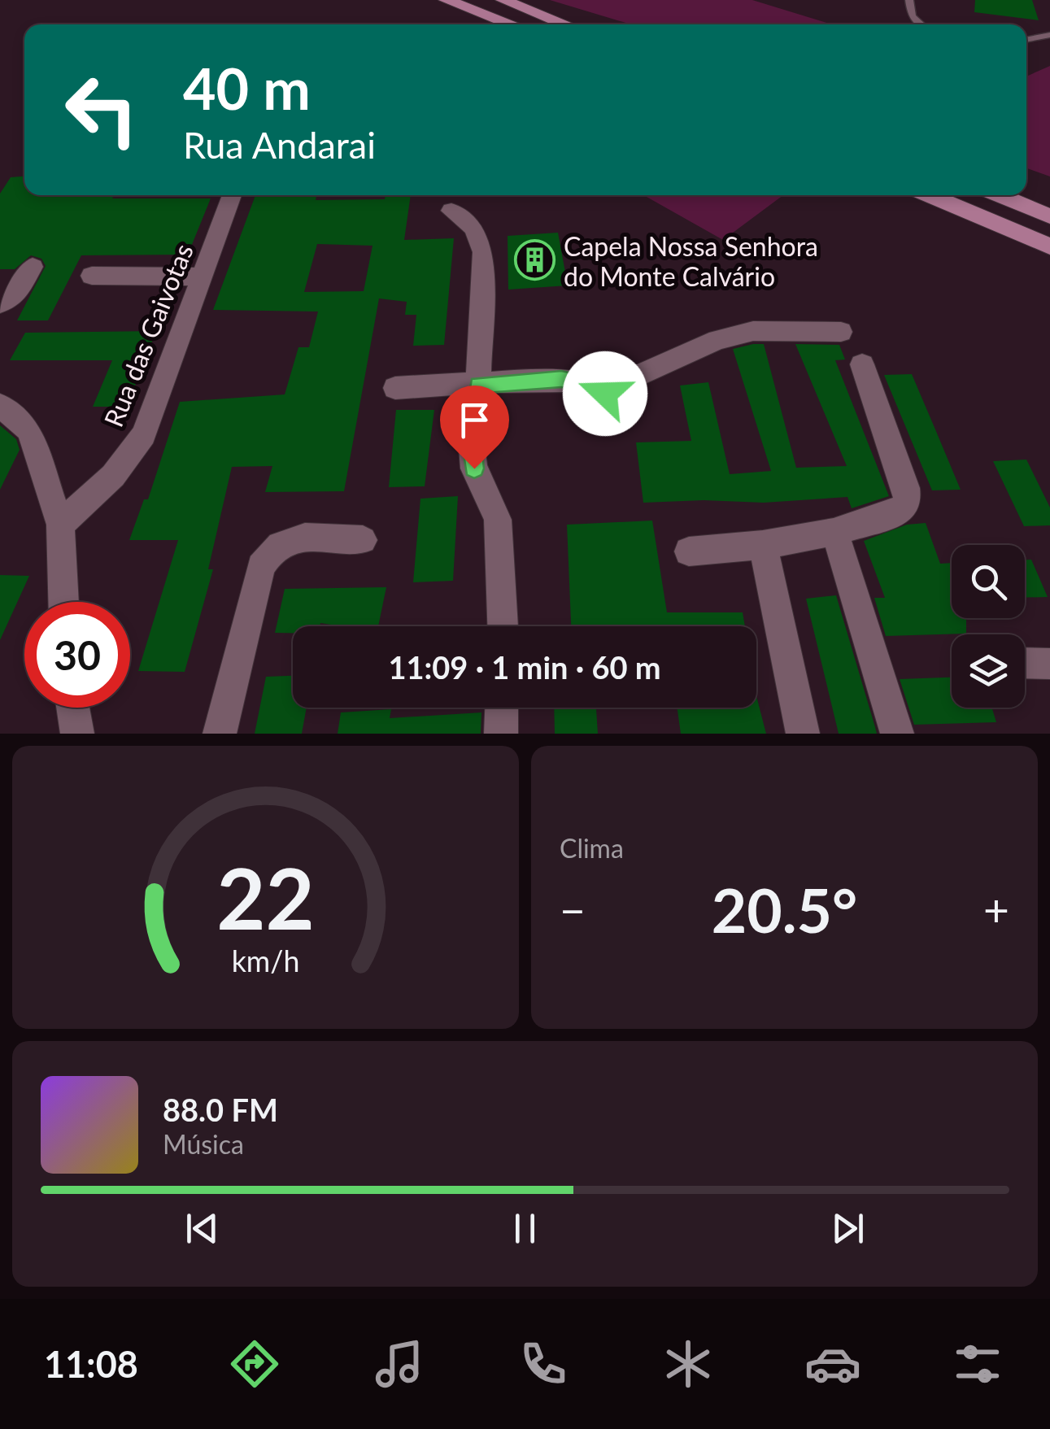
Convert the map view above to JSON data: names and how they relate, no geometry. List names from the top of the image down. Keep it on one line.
{"streets":{"street":["Rua das Gaivotas"]},"places":{"building":["Capela Nossa Senhora do Monte Calvário"]},"page":{"turn":["40 m","Rua Andarai"],"limit":"30","trip":"11:09 · 1 min · 60 m","tile":"Clima","heat":["−","20.5°","+"],"song":["88.0 FM","Música"],"tabs":"11:08","gauge":["22","km/h"]}}
